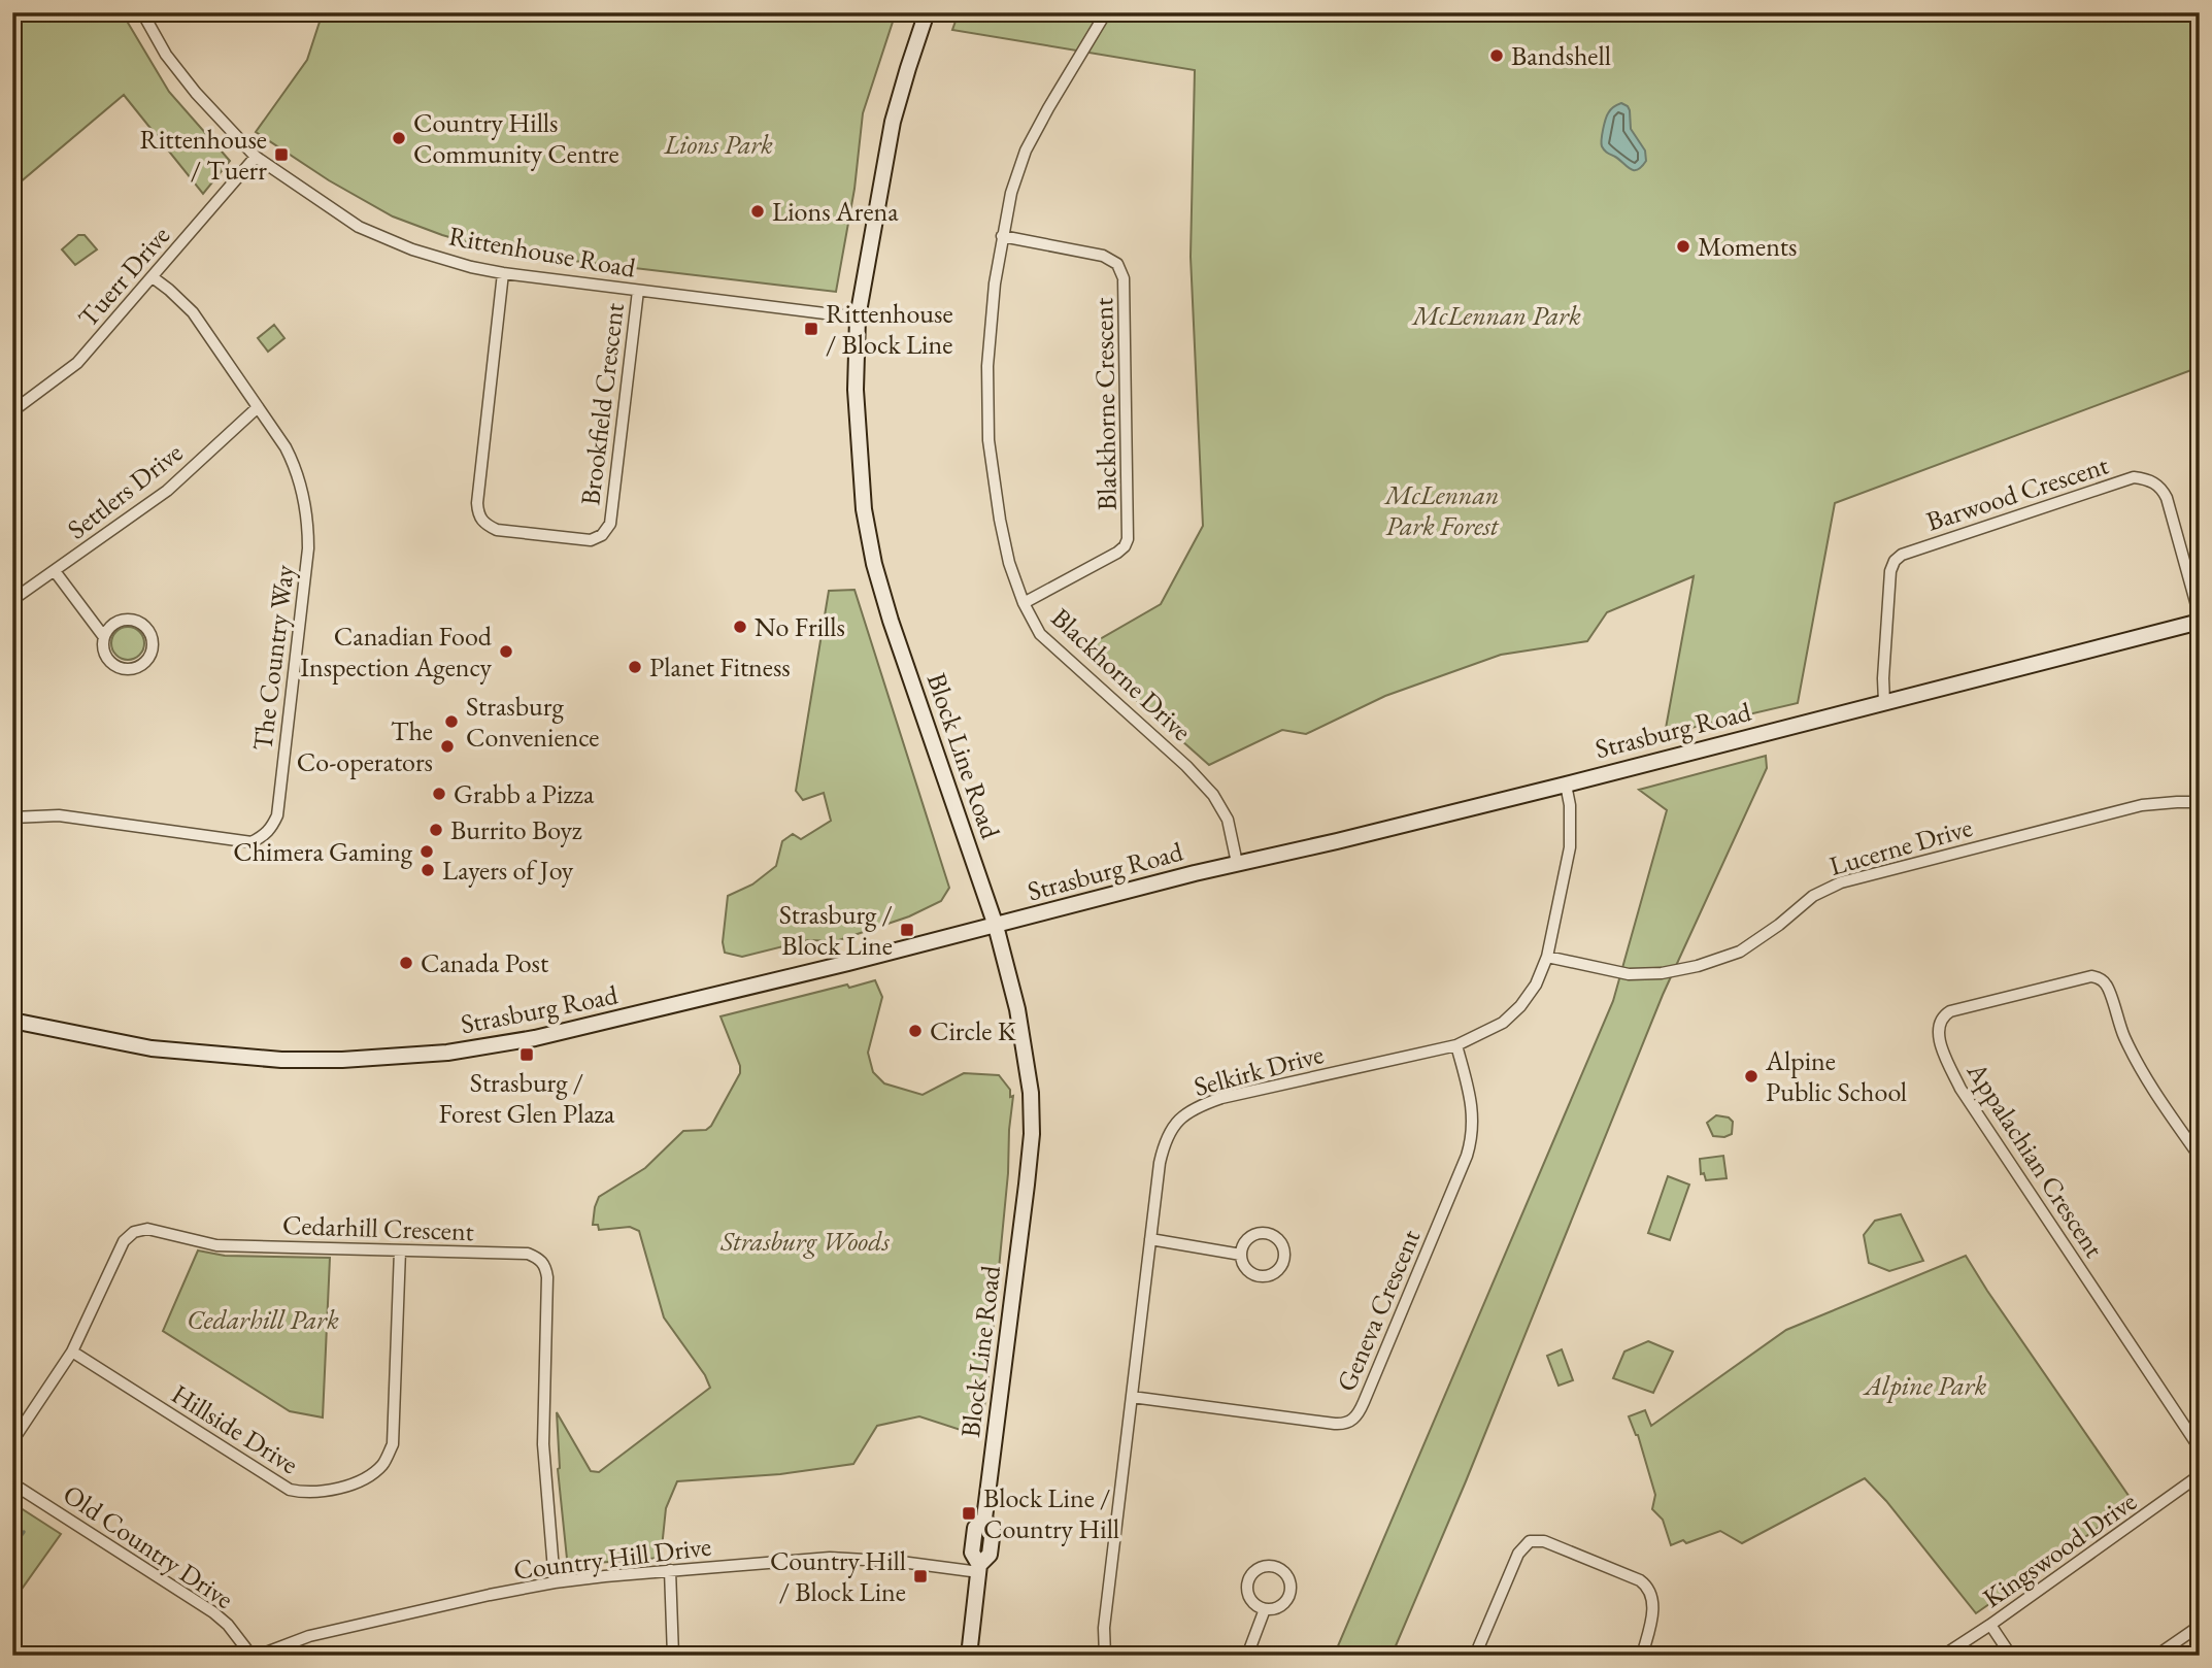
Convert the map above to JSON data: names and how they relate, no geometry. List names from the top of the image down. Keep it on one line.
{"streets":{"street":["Rittenhouse Road","Tuerr Drive","Brookfield Crescent","Blackhorne Crescent","Settlers Drive","Barwood Crescent","The Country Way","Blackhorne Drive","Strasburg Road","Block Line Road","Lucerne Drive","Selkirk Drive","Appalachian Crescent","Cedarhill Crescent","Geneva Crescent","Hillside Drive","Old Country Drive","Kingswood Drive","Country Hill Drive"]},"crossings":[["Rittenhouse Road","Tuerr Drive"],["Rittenhouse Road","Brookfield Crescent"],["Rittenhouse Road","Block Line Road"],["Tuerr Drive","The Country Way"],["Blackhorne Crescent","Blackhorne Drive"],["Settlers Drive","The Country Way"],["Barwood Crescent","Strasburg Road"],["Blackhorne Drive","Strasburg Road"],["Strasburg Road","Block Line Road"],["Strasburg Road","Selkirk Drive"],["Block Line Road","Country Hill Drive"],["Lucerne Drive","Selkirk Drive"],["Selkirk Drive","Geneva Crescent"],["Cedarhill Crescent","Hillside Drive"],["Cedarhill Crescent","Country Hill Drive"]],"parks":["Lions Park","McLennan Park","McLennan Park Forest","Strasburg Woods","Cedarhill Park","Alpine Park"],"places":{"other":["Bandshell","Country Hills Community Centre","Lions Arena","Moments","No Frills","Canadian Food Inspection Agency","Planet Fitness","Strasburg Convenience","The Co-operators","Grabb a Pizza","Burrito Boyz","Chimera Gaming","Layers of Joy","Canada Post","Circle K","Alpine Public School"],"transit":["Rittenhouse / Tuerr","Rittenhouse / Block Line","Strasburg / Block Line","Strasburg / Forest Glen Plaza","Block Line / Country Hill","Country Hill / Block Line"]}}
